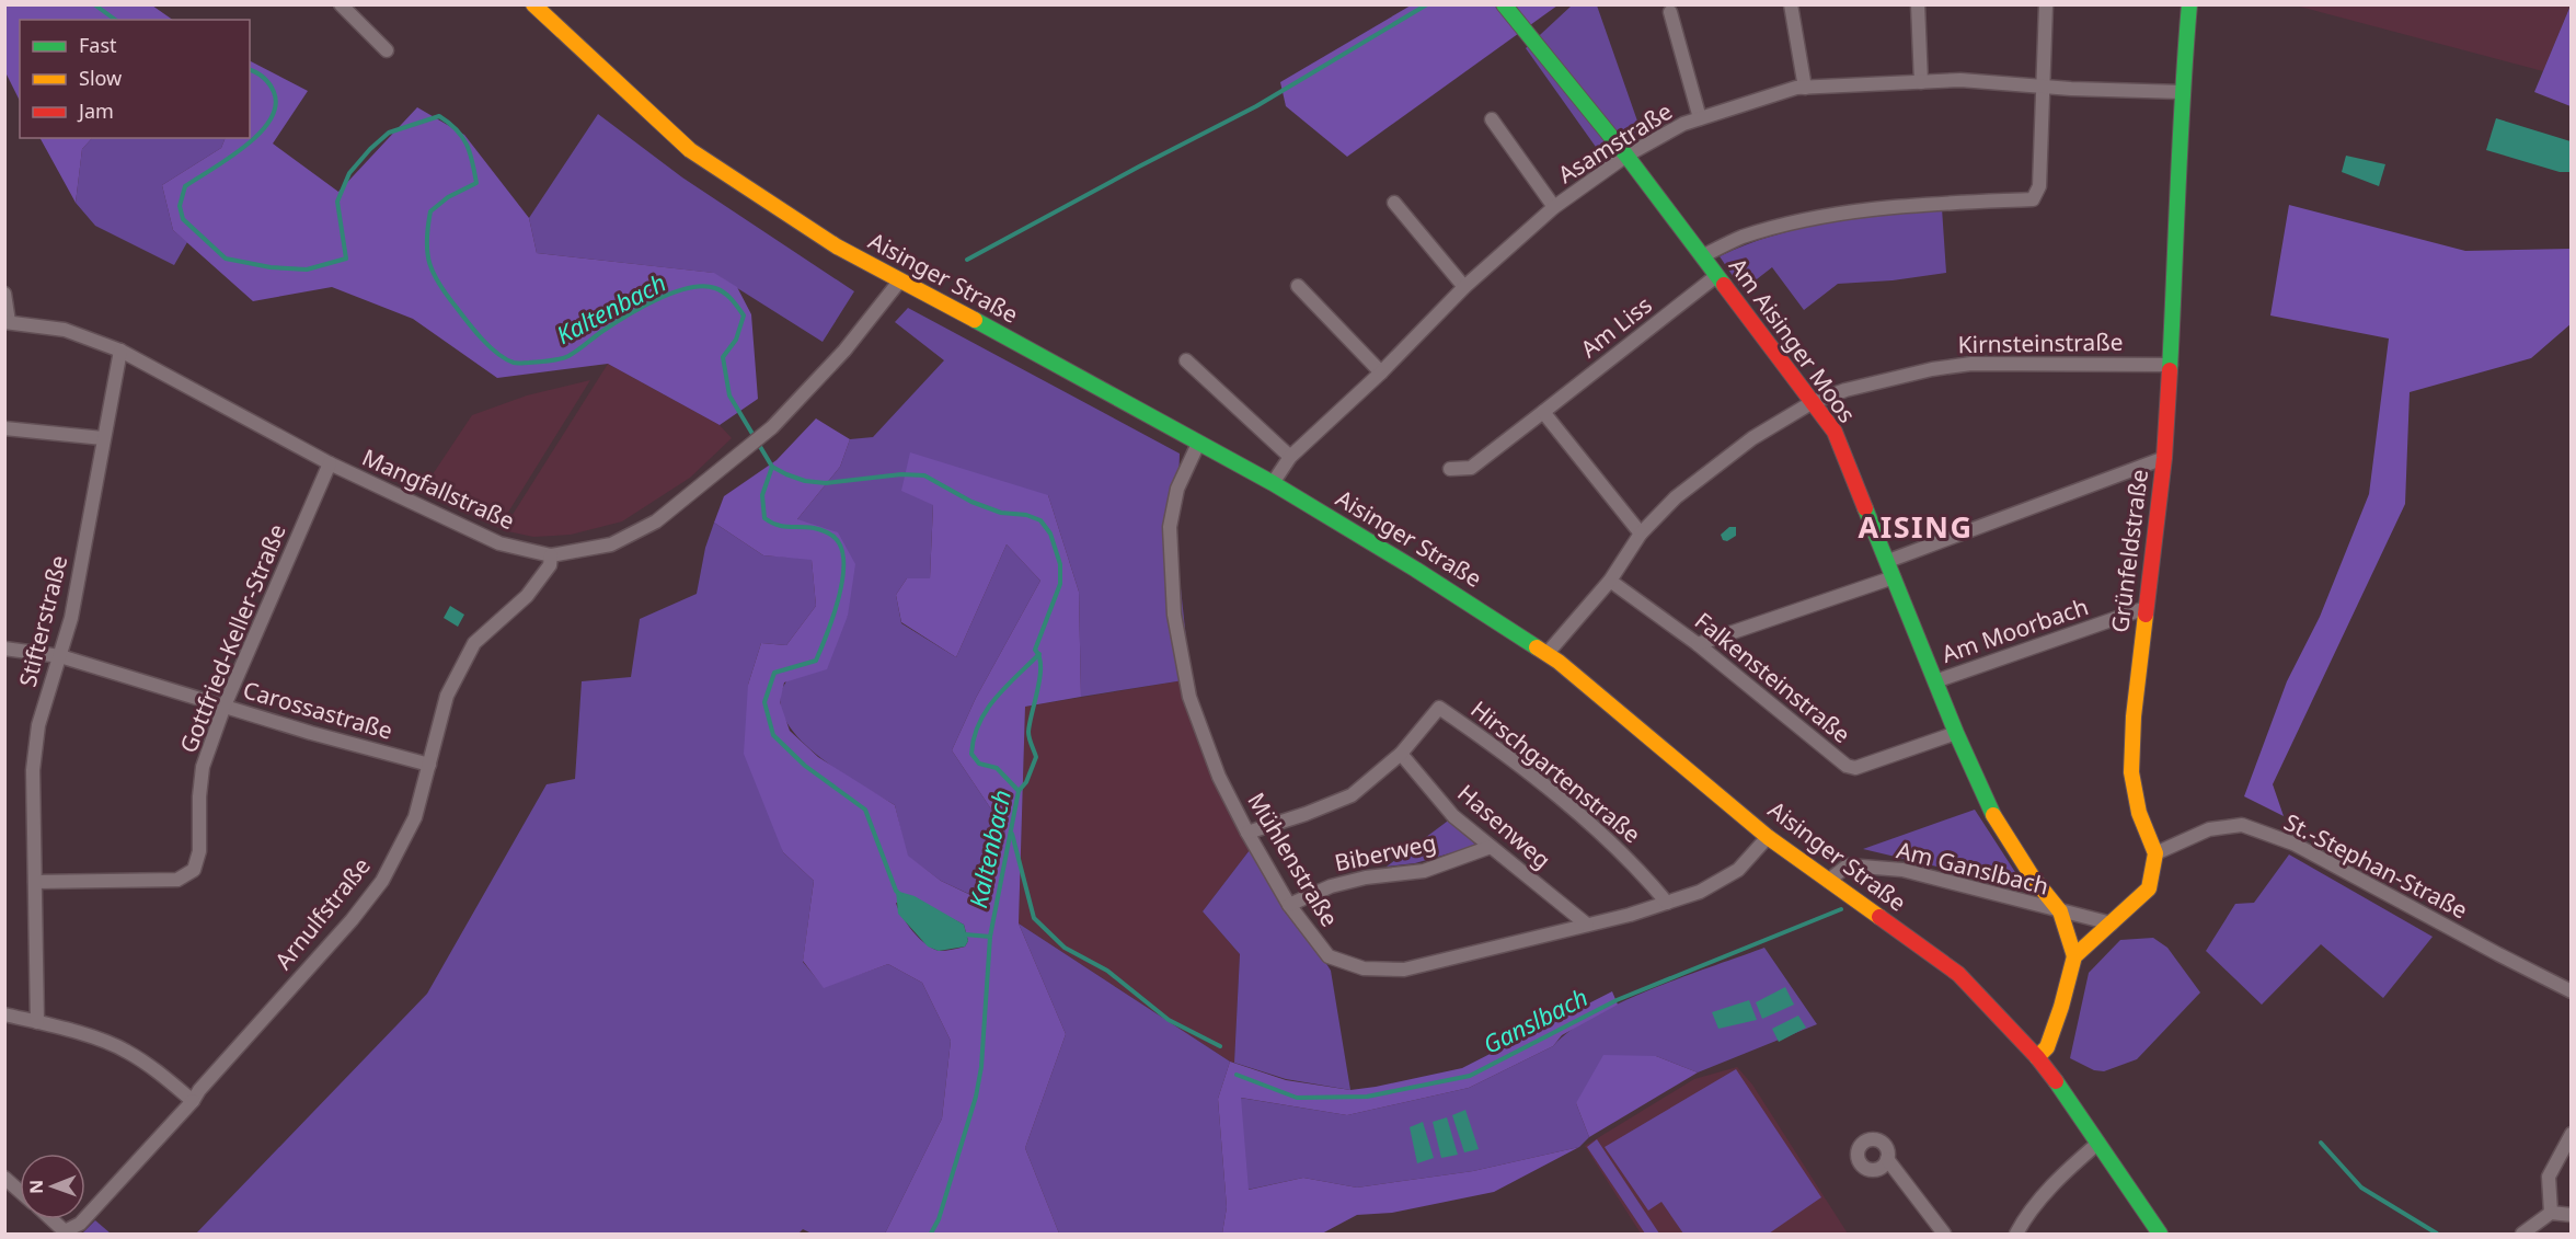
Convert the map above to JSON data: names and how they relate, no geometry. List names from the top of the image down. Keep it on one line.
{"streets":{"street":["Asamstraße","Aisinger Straße","Am Liss","Am Aisinger Moos","Kirnsteinstraße","Mangfallstraße","Grünfeldstraße","Stifterstraße","Am Moorbach","Gottfried-Keller-Straße","Falkensteinstraße","Carossastraße","Hirschgartenstraße","Hasenweg","Biberweg","Mühlenstraße","St.-Stephan-Straße","Am Ganslbach","Arnulfstraße"]},"crossings":[["Asamstraße","Aisinger Straße"],["Asamstraße","Am Aisinger Moos"],["Asamstraße","Grünfeldstraße"],["Aisinger Straße","Kirnsteinstraße"],["Aisinger Straße","Mangfallstraße"],["Aisinger Straße","Mühlenstraße"],["Aisinger Straße","Am Ganslbach"],["Am Liss","Am Aisinger Moos"],["Am Aisinger Moos","Kirnsteinstraße"],["Am Aisinger Moos","Am Moorbach"],["Am Aisinger Moos","Falkensteinstraße"],["Am Aisinger Moos","Am Ganslbach"],["Kirnsteinstraße","Grünfeldstraße"],["Kirnsteinstraße","Falkensteinstraße"],["Mangfallstraße","Stifterstraße"],["Mangfallstraße","Gottfried-Keller-Straße"],["Mangfallstraße","Arnulfstraße"],["Grünfeldstraße","Am Moorbach"],["Grünfeldstraße","St.-Stephan-Straße"],["Stifterstraße","Gottfried-Keller-Straße"],["Stifterstraße","Carossastraße"],["Gottfried-Keller-Straße","Carossastraße"],["Carossastraße","Arnulfstraße"],["Hirschgartenstraße","Hasenweg"],["Hirschgartenstraße","Mühlenstraße"],["Hasenweg","Biberweg"],["Hasenweg","Mühlenstraße"],["Biberweg","Mühlenstraße"]],"districts":["AISING"],"water":["Kaltenbach","Ganslbach"],"legend":["Fast","Slow","Jam"],"north":"left"}
